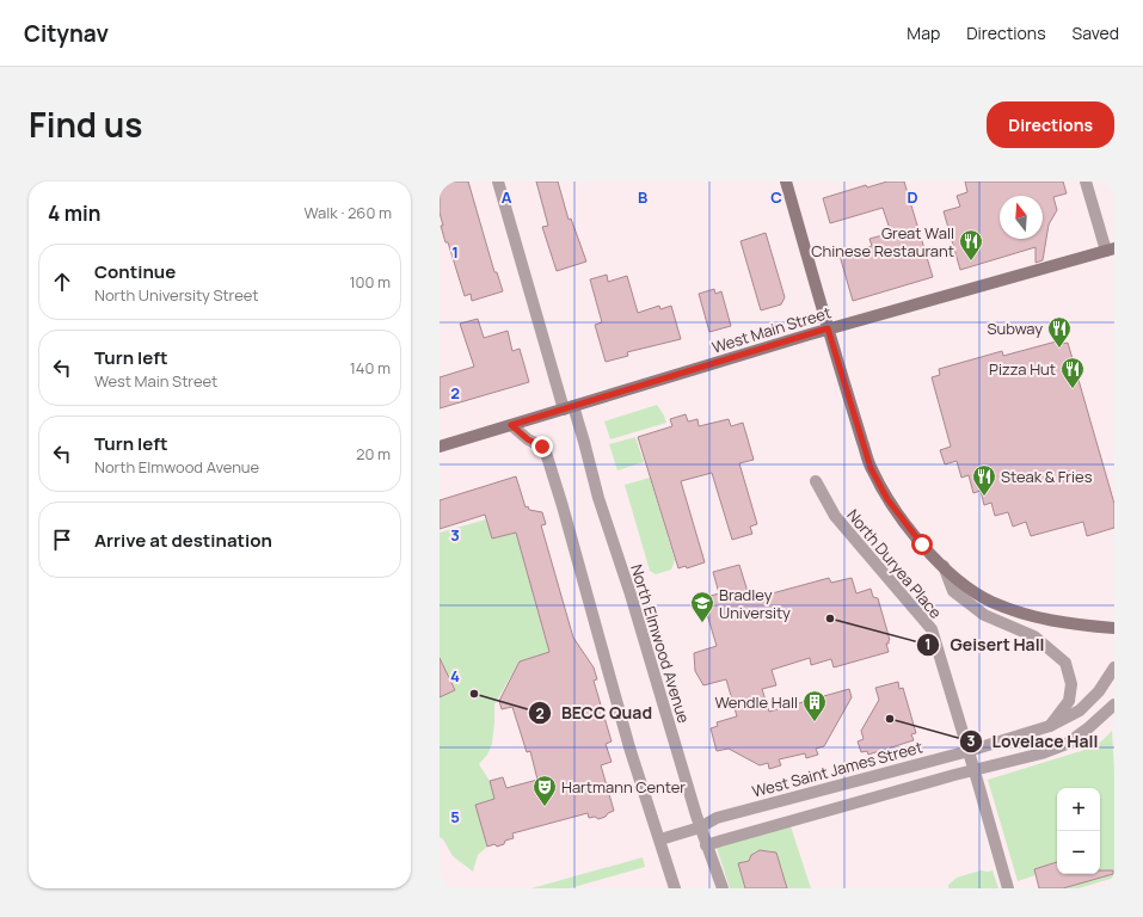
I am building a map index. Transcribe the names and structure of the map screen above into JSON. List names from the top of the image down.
{
  "streets": {
    "main road": ["West Main Street"],
    "street": ["North Duryea Place", "North Elmwood Avenue", "West Saint James Street"]
  },
  "crossings": [
    ["West Main Street", "North Elmwood Avenue"],
    ["North Duryea Place", "West Saint James Street"],
    ["North Elmwood Avenue", "West Saint James Street"]
  ],
  "places": {
    "restaurant": [
      "Great Wall Chinese Restaurant",
      "Subway",
      "Pizza Hut",
      "Steak & Fries"
    ],
    "other": ["Geisert Hall", "BECC Quad", "Lovelace Hall"],
    "school or university": ["Bradley University"],
    "building": ["Wendle Hall"],
    "theatre": ["Hartmann Center"]
  },
  "north": "top",
  "page": {
    "header": "Citynav",
    "nav": ["Map", "Directions", "Saved"],
    "title": "Find us",
    "buttons": "Directions",
    "heading": ["4 min", "Walk · 260 m"],
    "list": [
      ["Continue", "North University Street", "100 m"],
      ["Turn left", "West Main Street", "140 m"],
      ["Turn left", "North Elmwood Avenue", "20 m"],
      "Arrive at destination"
    ],
    "map_buttons": ["+", "−"]
  },
  "grid": {
    "columns": [
      "A",
      "B",
      "C",
      "D"
    ],
    "rows": [
      "1",
      "2",
      "3",
      "4",
      "5"
    ]
  }
}
